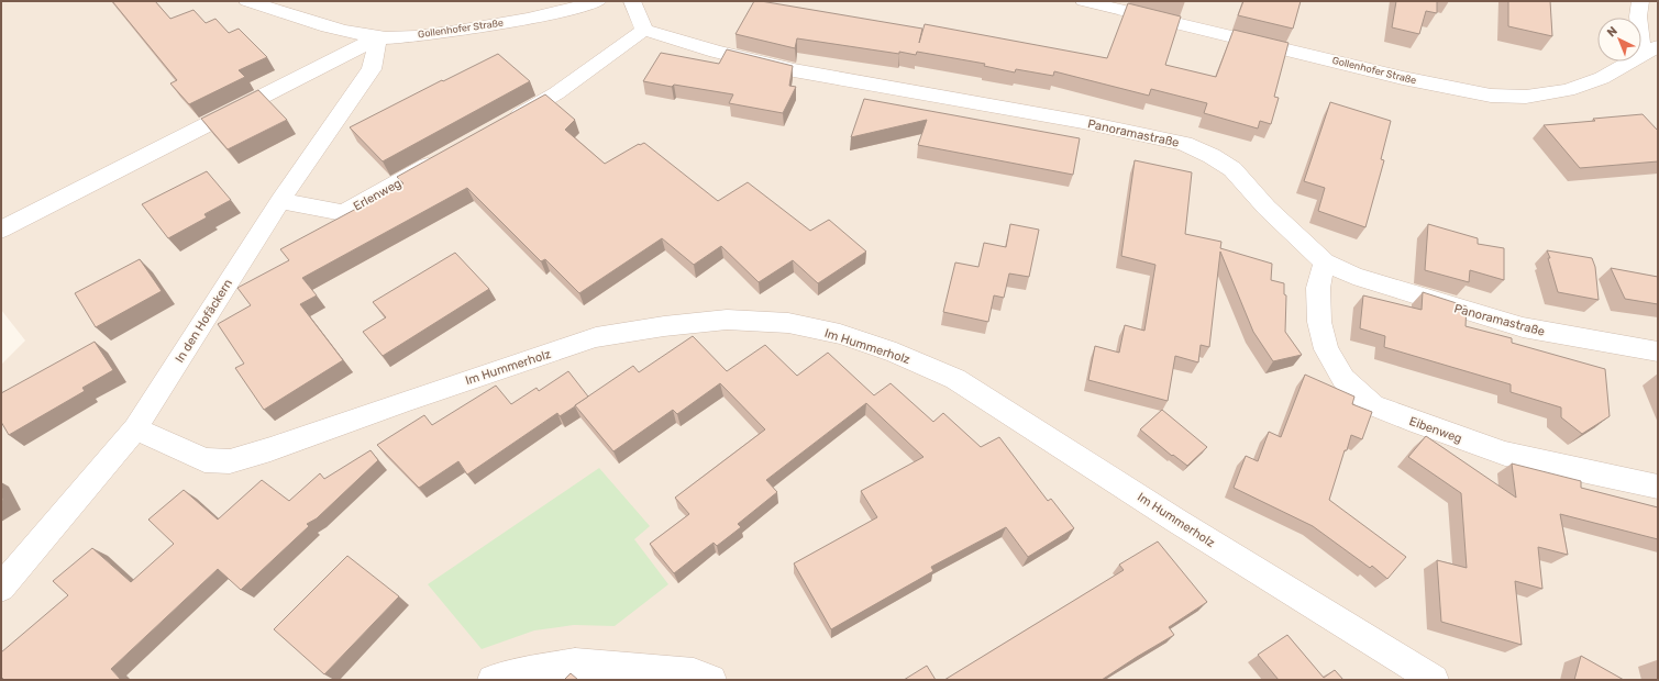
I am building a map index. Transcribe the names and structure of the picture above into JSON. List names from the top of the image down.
{
  "streets": {
    "street": [
      "Gollenhofer Straße",
      "Panoramastraße",
      "Erlenweg",
      "In den Hofäckern",
      "Im Hummerholz",
      "Eibenweg"
    ]
  },
  "crossings": [
    ["Gollenhofer Straße", "In den Hofäckern"],
    ["Panoramastraße", "Eibenweg"],
    ["Erlenweg", "In den Hofäckern"],
    ["In den Hofäckern", "Im Hummerholz"]
  ],
  "north": "top left"
}
